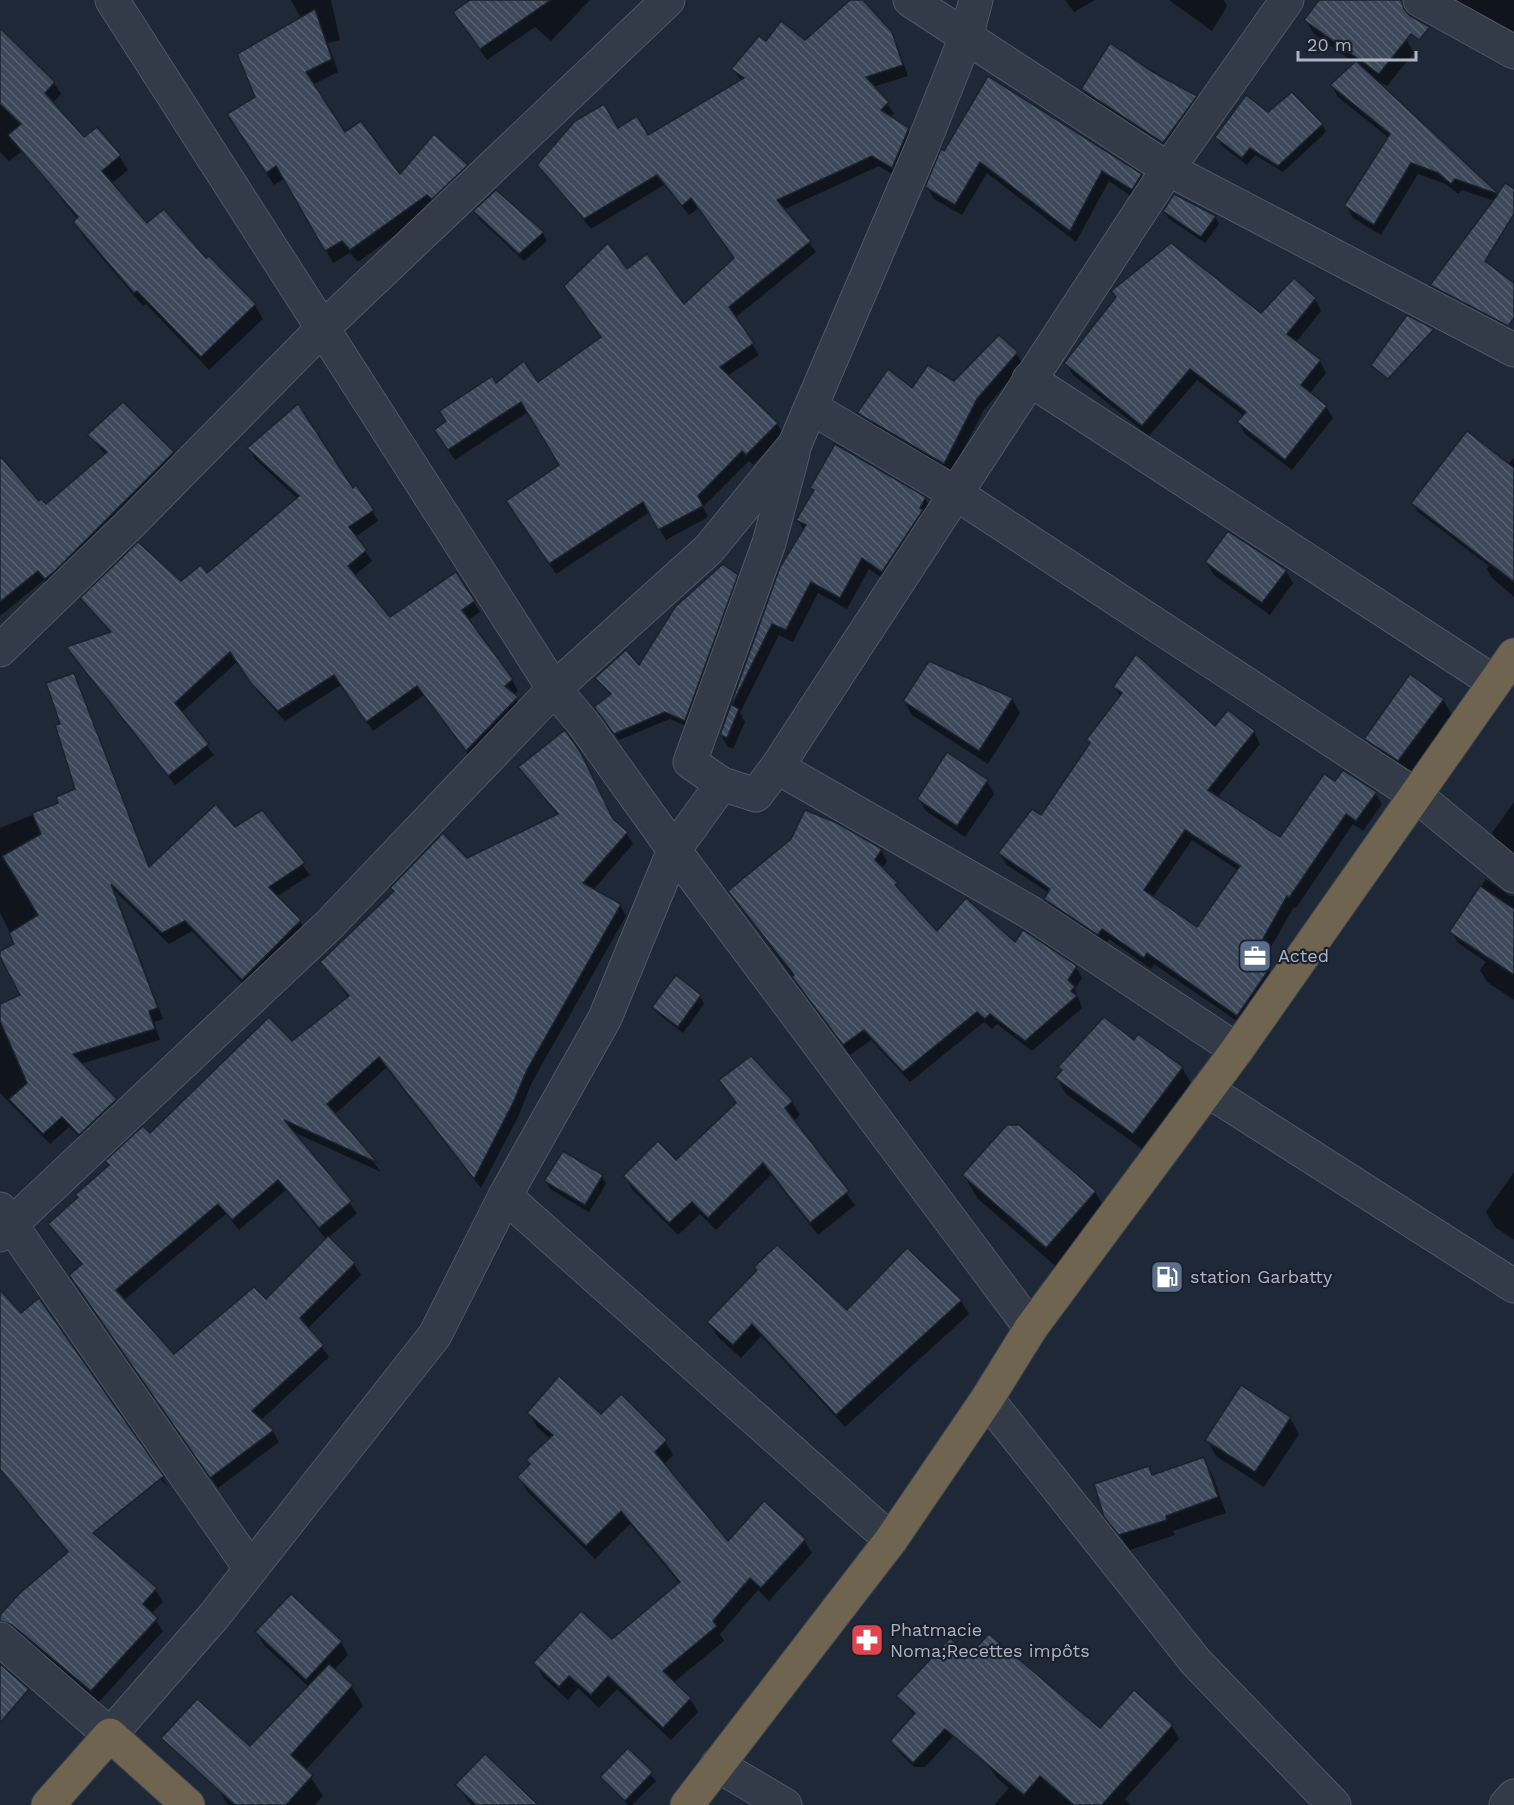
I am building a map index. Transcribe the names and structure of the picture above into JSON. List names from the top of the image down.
{
  "places": {
    "office": ["Acted"],
    "fuel station": ["station Garbatty"],
    "pharmacy": ["Phatmacie Noma;Recettes impôts"]
  },
  "scale_bar": "20 m"
}
